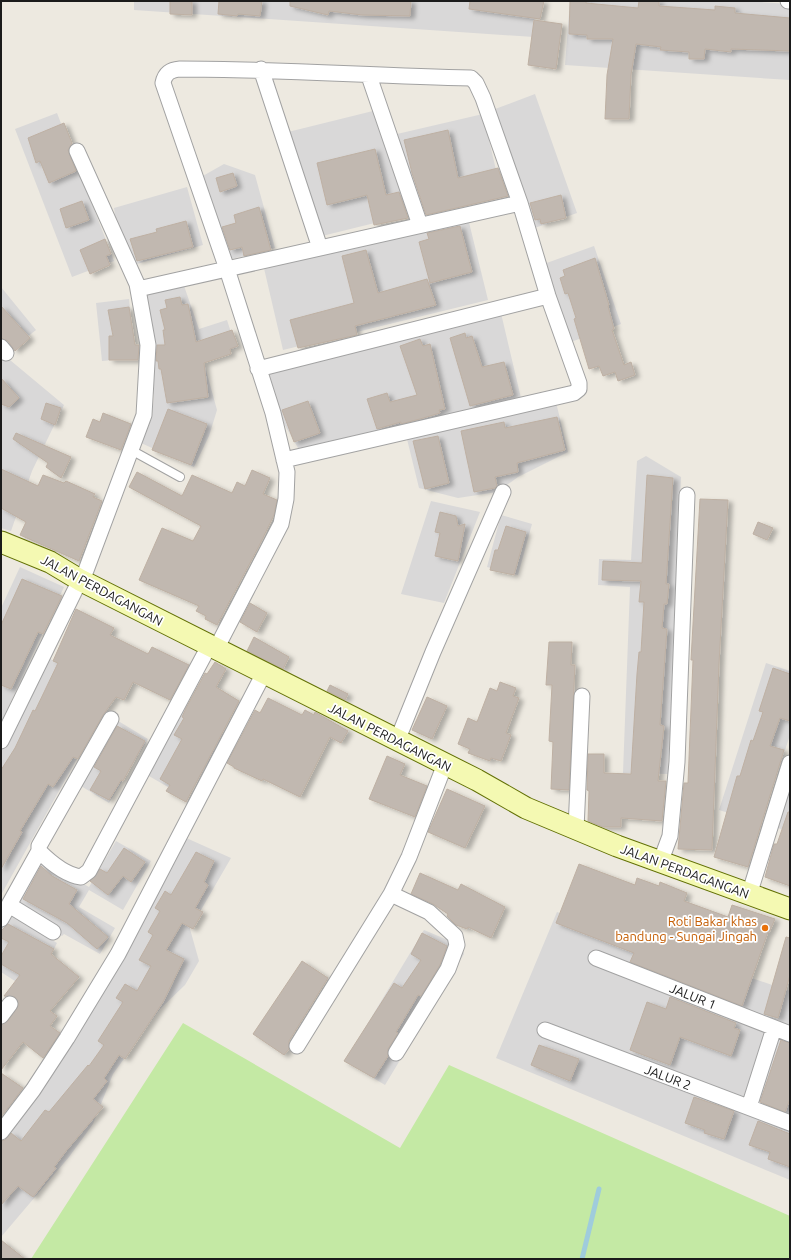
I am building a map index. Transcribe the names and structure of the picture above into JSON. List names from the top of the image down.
{
  "streets": {
    "street": ["JALAN PERDAGANGAN", "JALUR 1", "JALUR 2"]
  },
  "places": ["Roti Bakar khas bandung - Sungai Jingah"]
}
